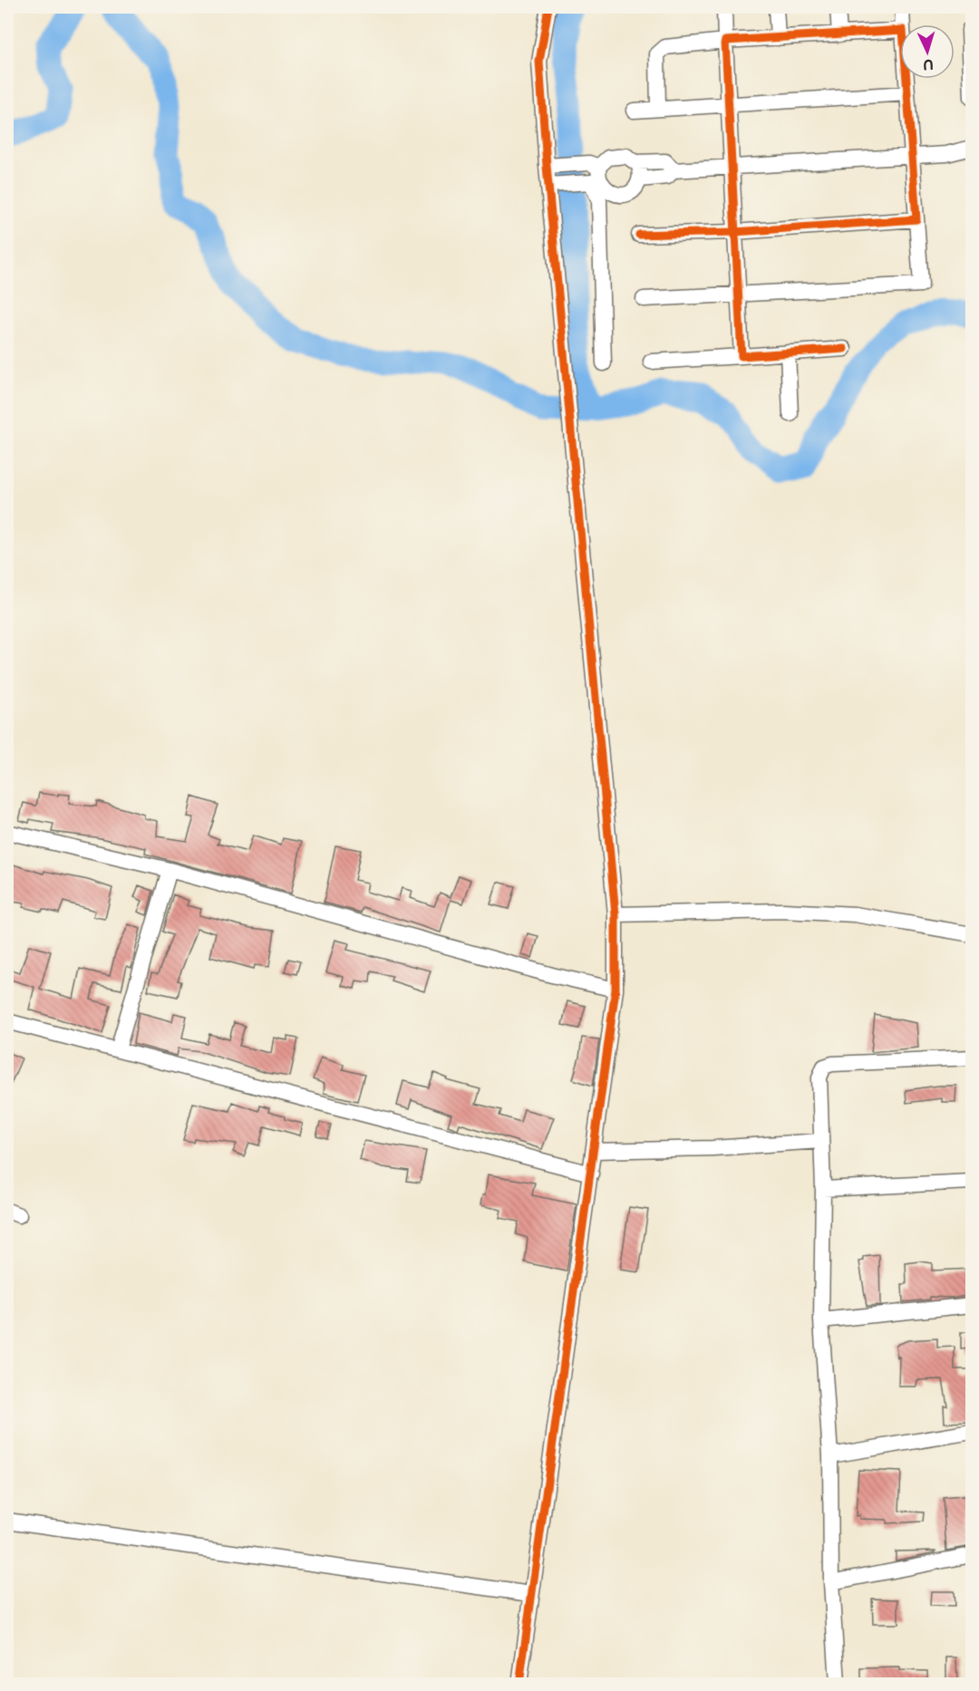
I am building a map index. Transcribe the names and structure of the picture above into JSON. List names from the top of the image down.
{
  "north": "bottom"
}
